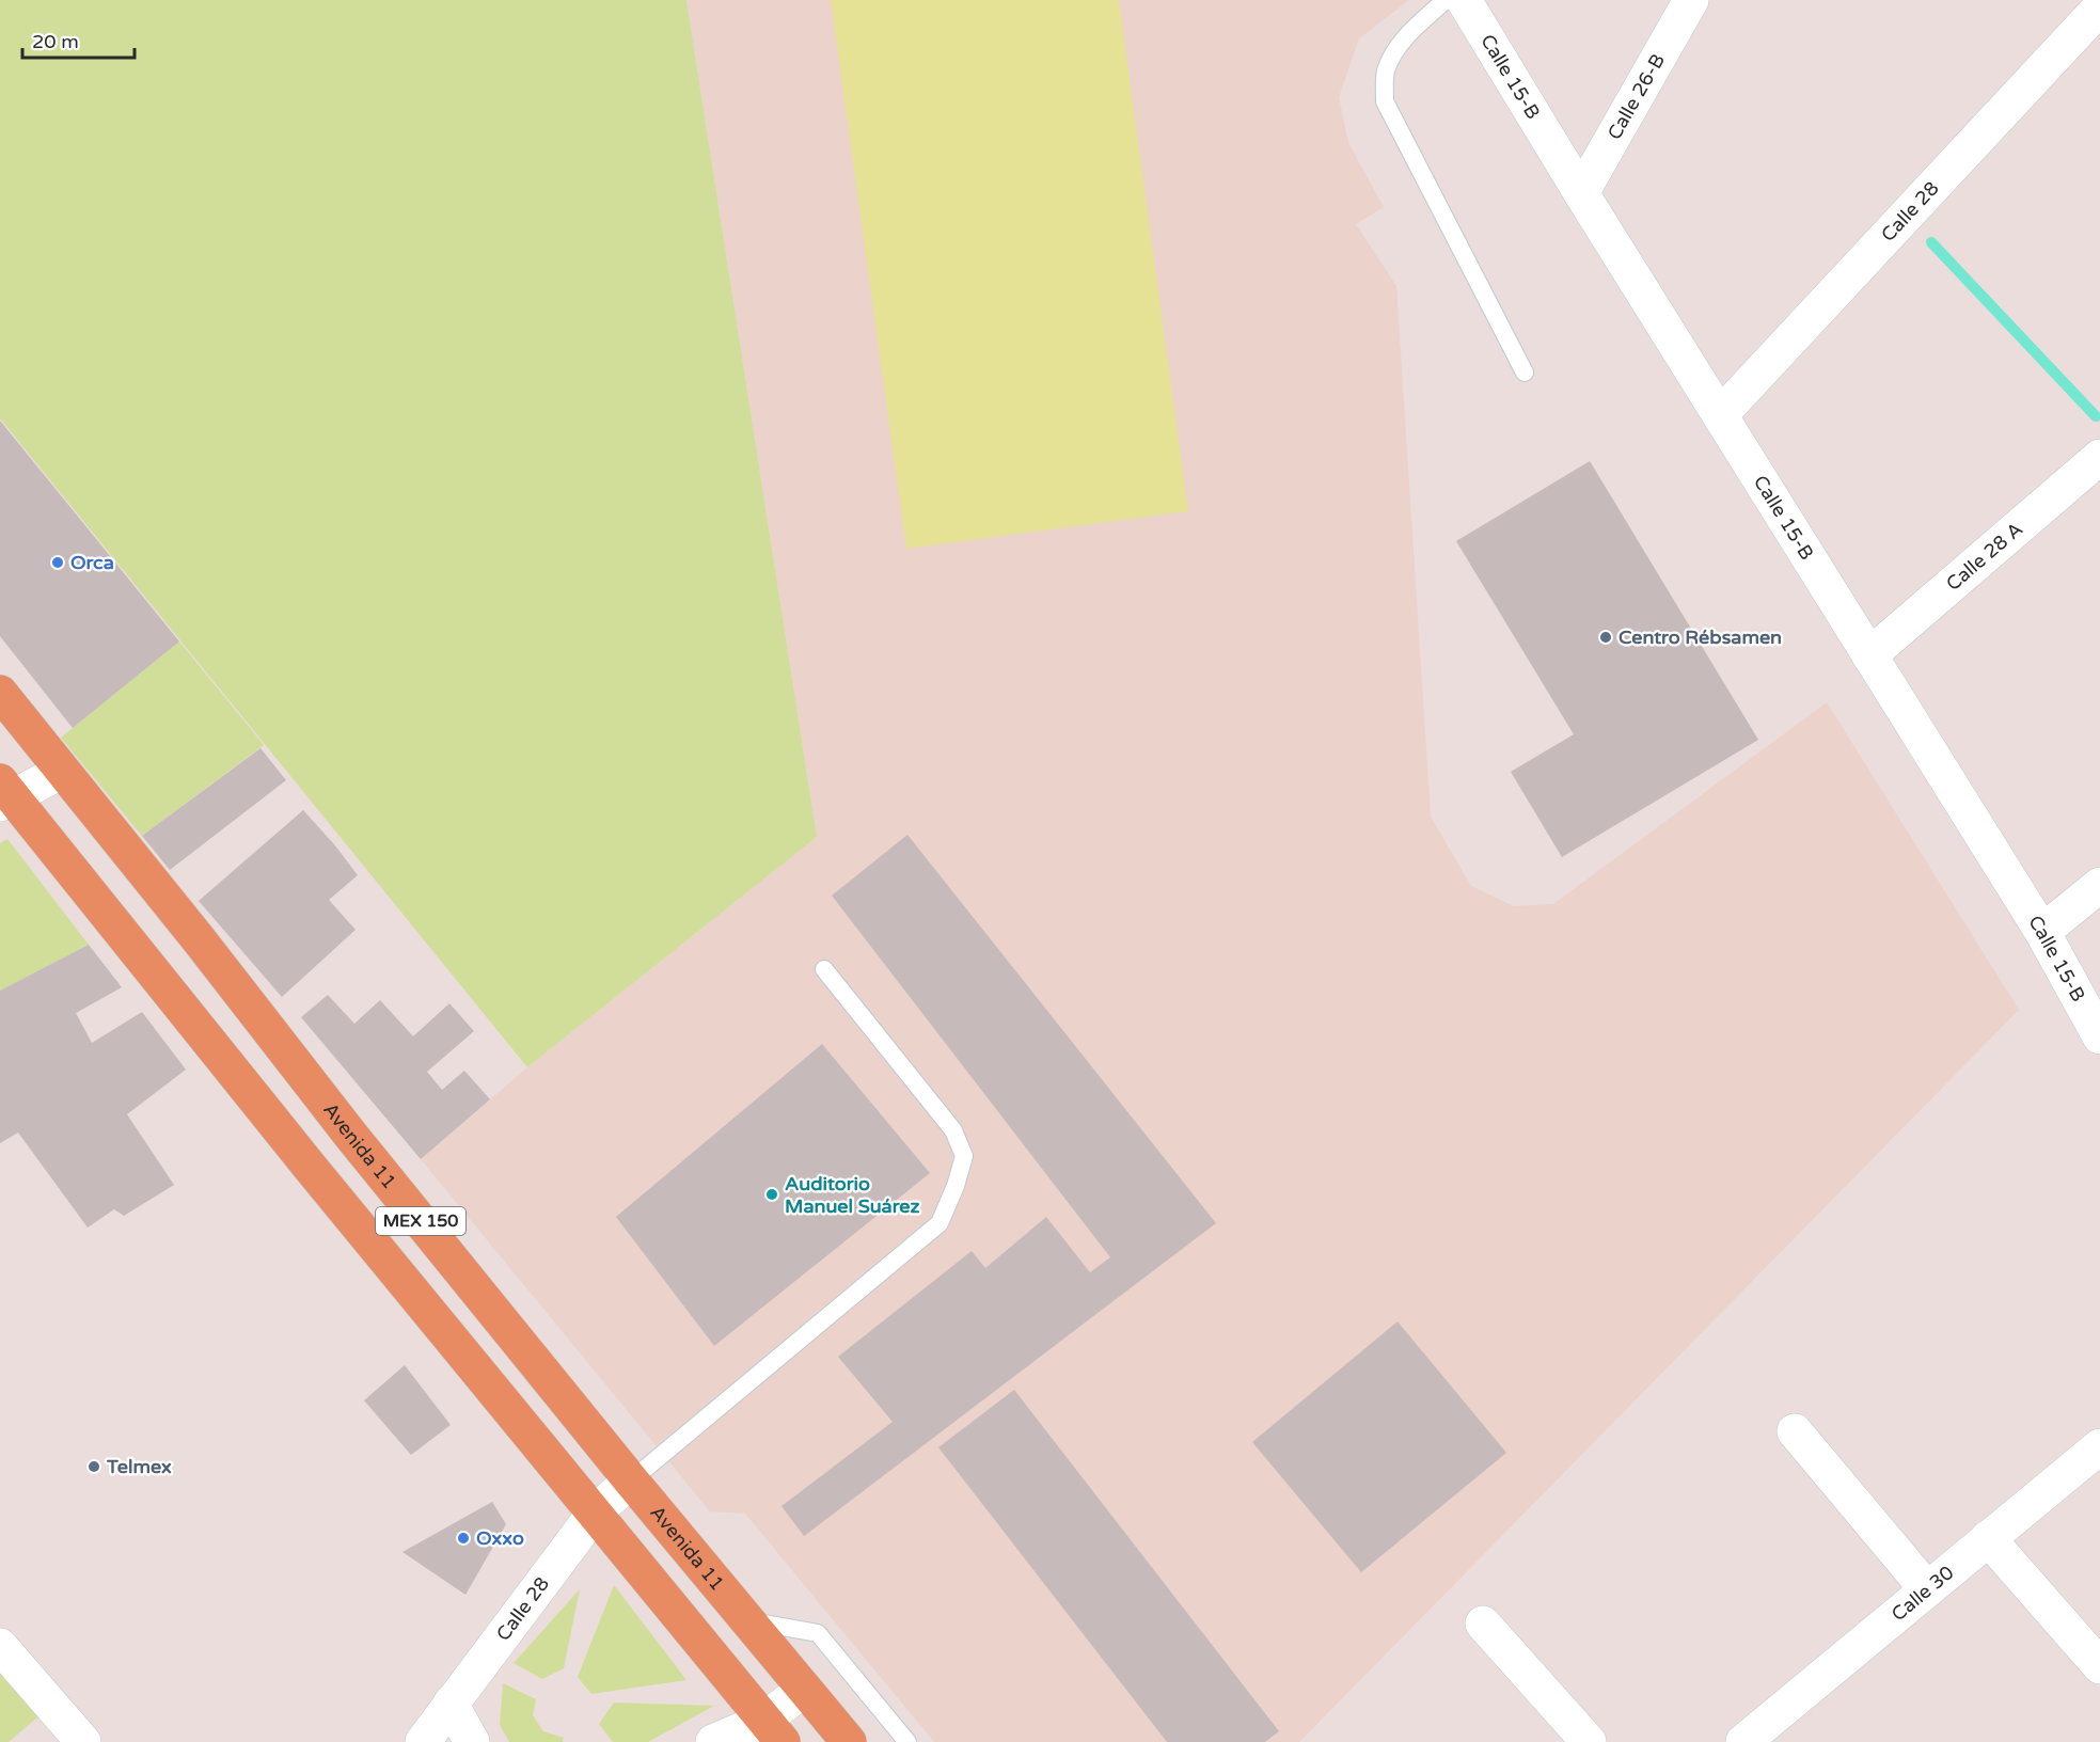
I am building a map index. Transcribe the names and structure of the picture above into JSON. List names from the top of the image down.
{
  "streets": {
    "main road": ["Avenida 11", "MEX 150"],
    "street": [
      "Calle 15-B",
      "Calle 26-B",
      "Calle 28",
      "Calle 28 A",
      "Calle 30"
    ]
  },
  "crossings": [
    ["Calle 15-B", "Calle 26-B"],
    ["Calle 15-B", "Calle 28"],
    ["Calle 15-B", "Calle 28 A"],
    ["Calle 28", "Avenida 11"],
    ["Calle 28", "MEX 150"]
  ],
  "places": [
    "Orca",
    "Centro Rébsamen",
    "Auditorio Manuel Suárez",
    "Telmex",
    "Oxxo"
  ],
  "scale_bar": "20 m"
}
